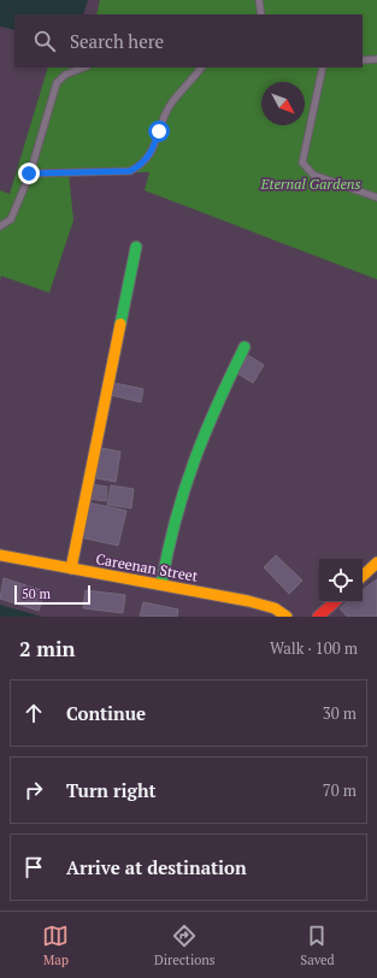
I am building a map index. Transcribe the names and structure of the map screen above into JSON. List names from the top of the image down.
{
  "streets": {
    "street": ["Careenan Street"]
  },
  "parks": ["Eternal Gardens"],
  "scale_bar": "50 m",
  "north": "bottom right",
  "page": {
    "search": "Search here",
    "scale": "50 m",
    "heading": ["2 min", "Walk · 100 m"],
    "list": [
      ["Continue", "30 m"],
      ["Turn right", "70 m"],
      "Arrive at destination"
    ],
    "nav": ["Map", "Directions", "Saved"]
  }
}
